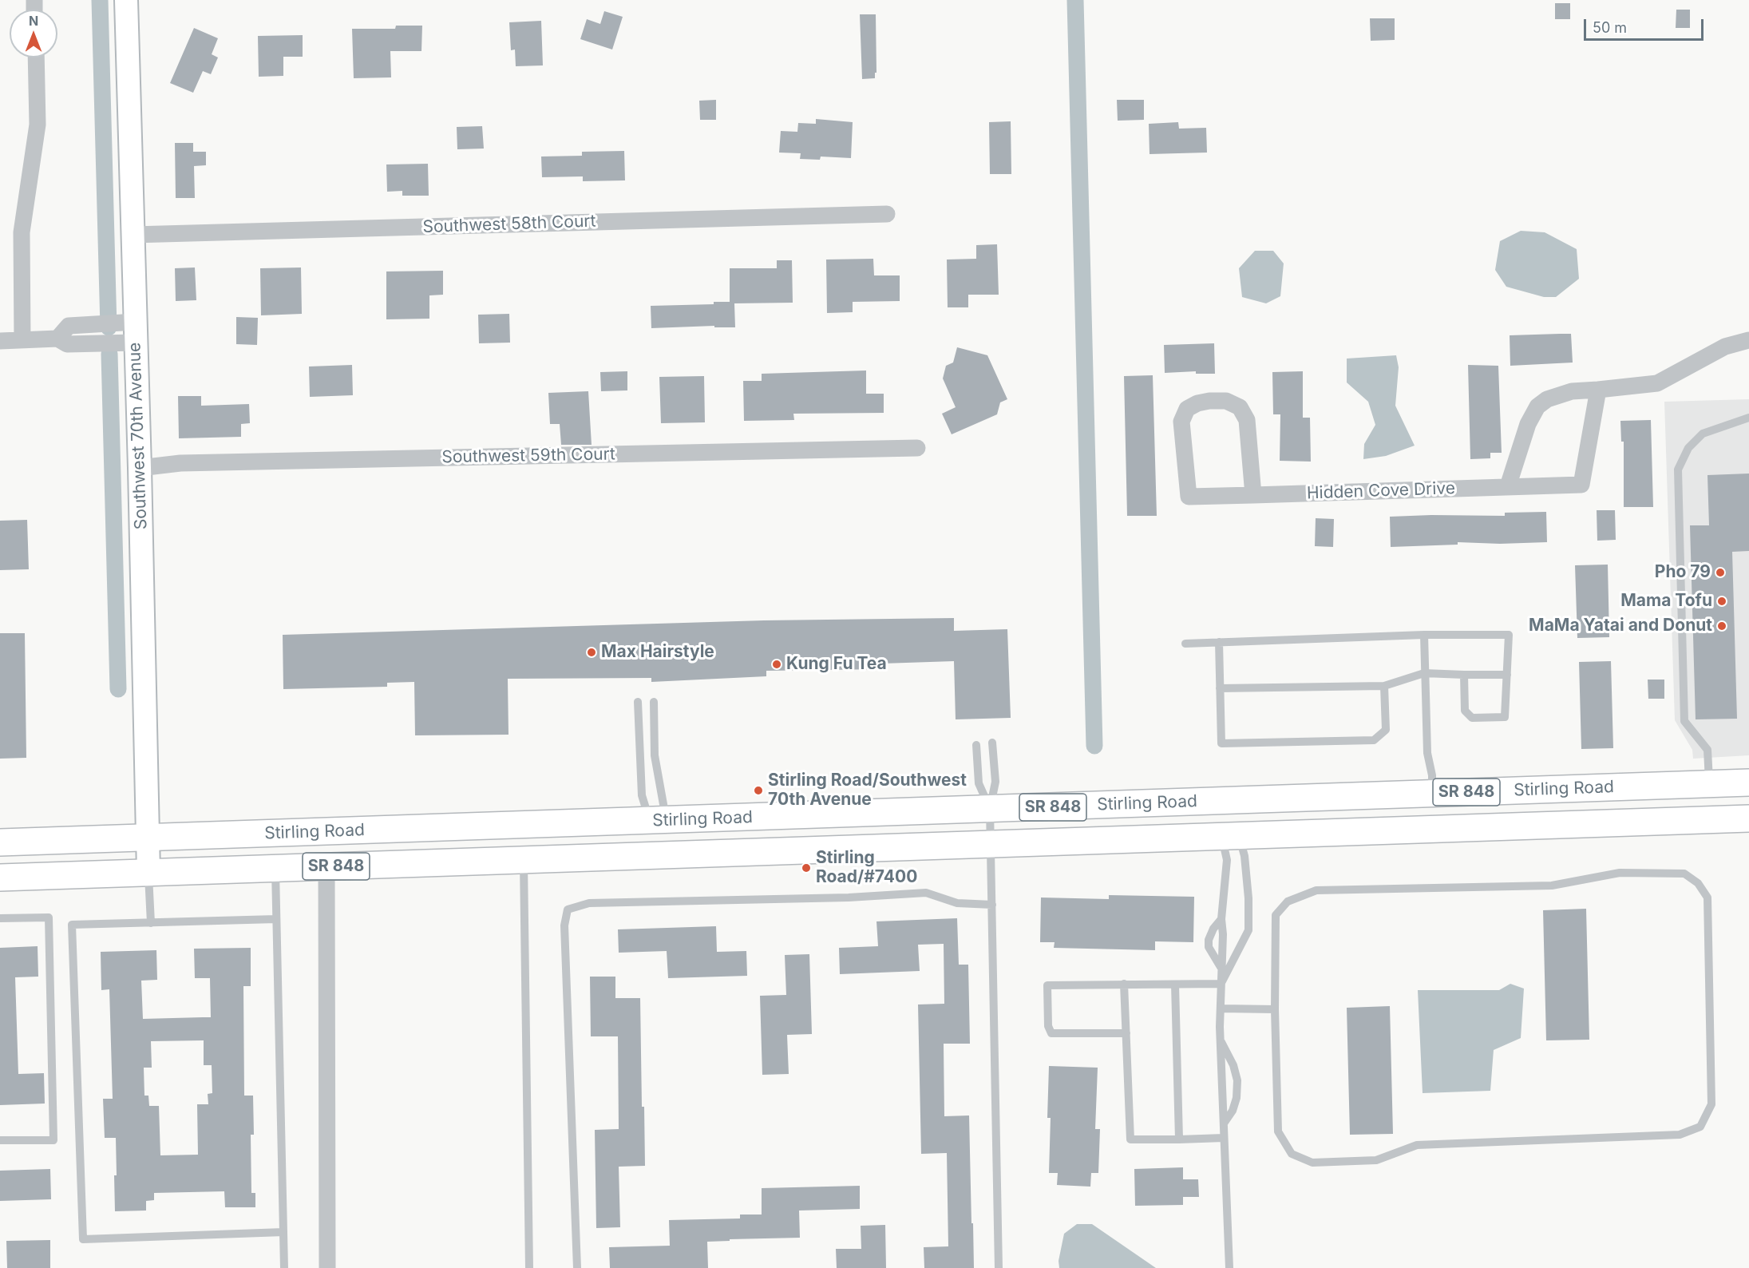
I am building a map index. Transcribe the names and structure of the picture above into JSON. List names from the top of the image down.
{
  "streets": {
    "main road": ["Stirling Road", "SR 848"],
    "street": [
      "Southwest 58th Court",
      "Southwest 70th Avenue",
      "Southwest 59th Court",
      "Hidden Cove Drive"
    ]
  },
  "crossings": [
    ["Southwest 58th Court", "Southwest 70th Avenue"],
    ["Southwest 70th Avenue", "Southwest 59th Court"],
    ["Southwest 70th Avenue", "Stirling Road"]
  ],
  "places": [
    "Pho 79",
    "Mama Tofu",
    "MaMa Yatai and Donut",
    "Max Hairstyle",
    "Kung Fu Tea",
    "Stirling Road/Southwest 70th Avenue",
    "Stirling Road/#7400"
  ],
  "scale_bar": "50 m",
  "north": "top"
}
